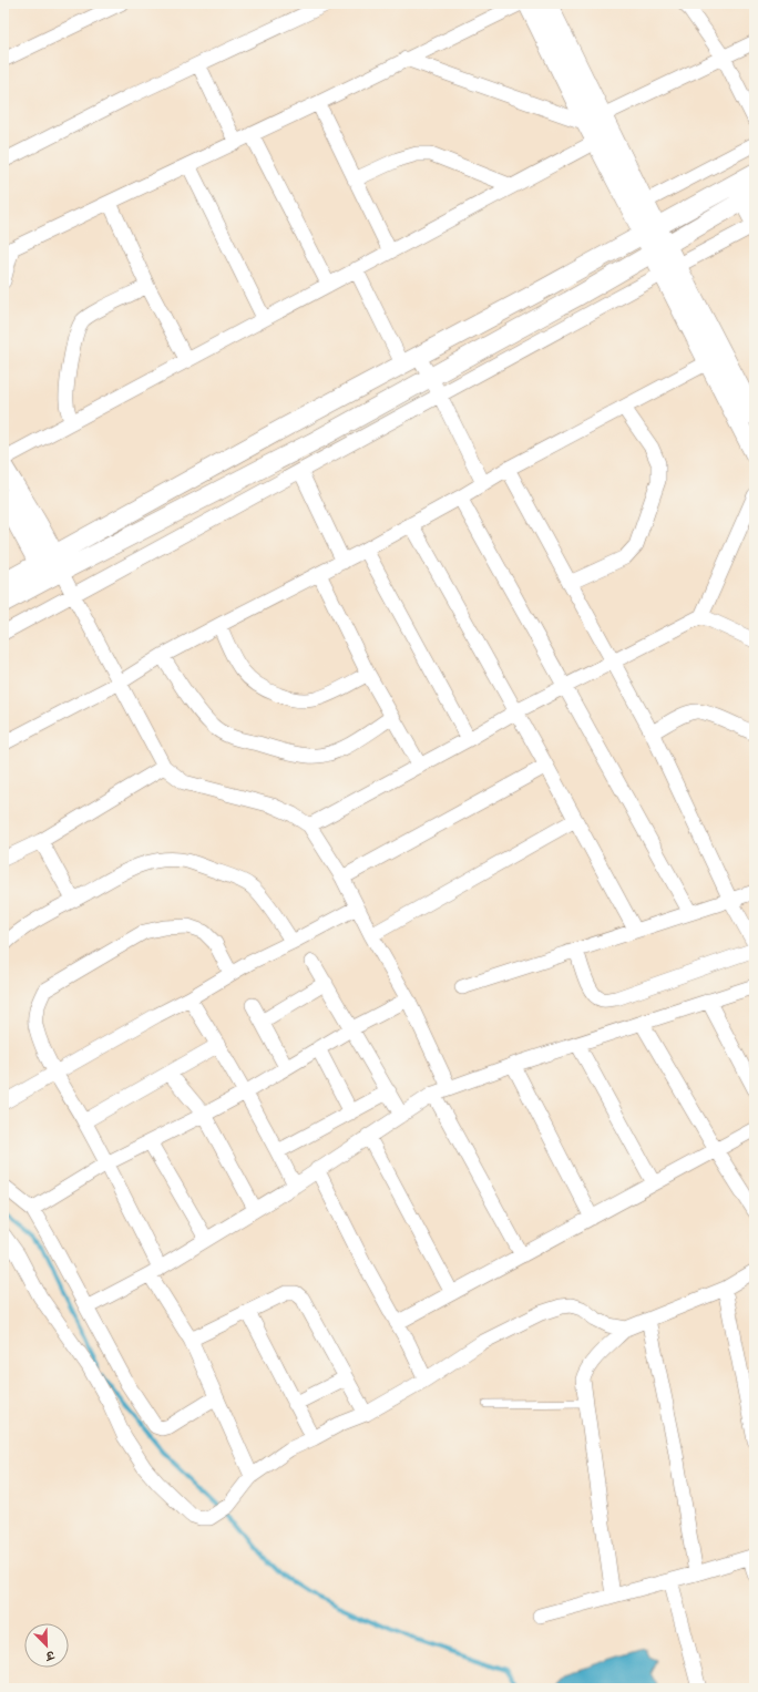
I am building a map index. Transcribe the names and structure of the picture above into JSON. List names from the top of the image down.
{
  "north": "bottom right"
}
